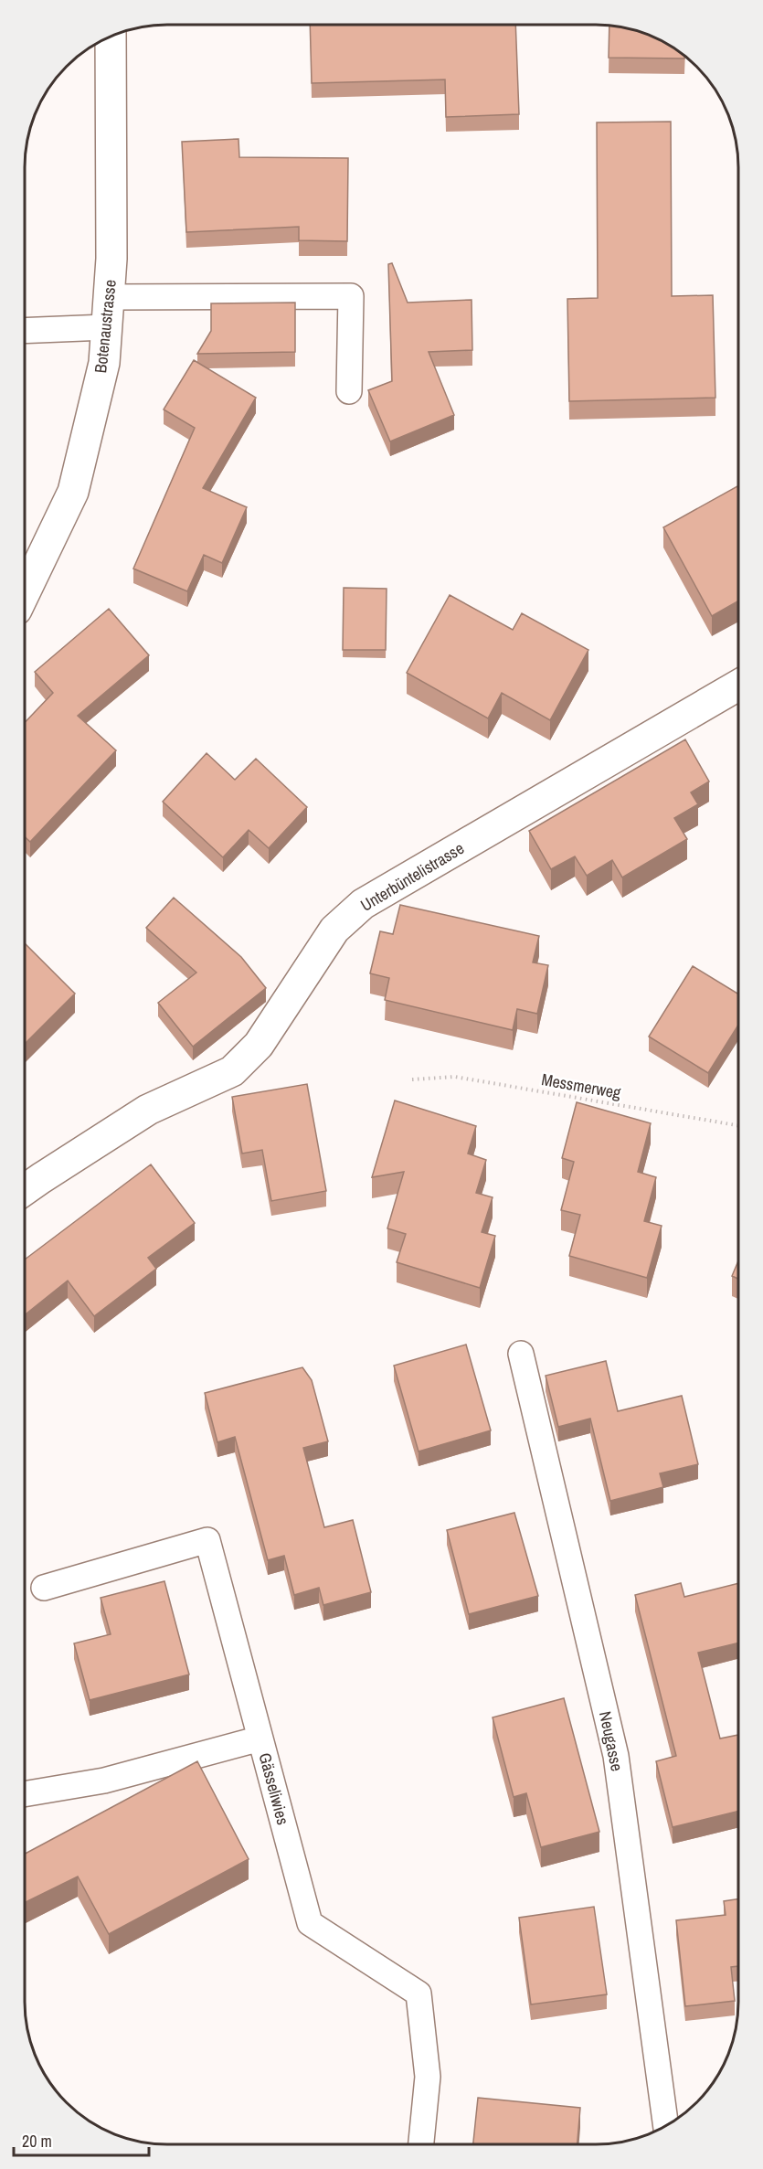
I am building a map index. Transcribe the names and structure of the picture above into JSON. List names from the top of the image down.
{
  "streets": {
    "street": ["Botenaustrasse", "Unterbüntelistrasse"],
    "lane": ["Neugasse", "Gässeliwies"],
    "path": ["Messmerweg"]
  },
  "scale_bar": "20 m"
}
